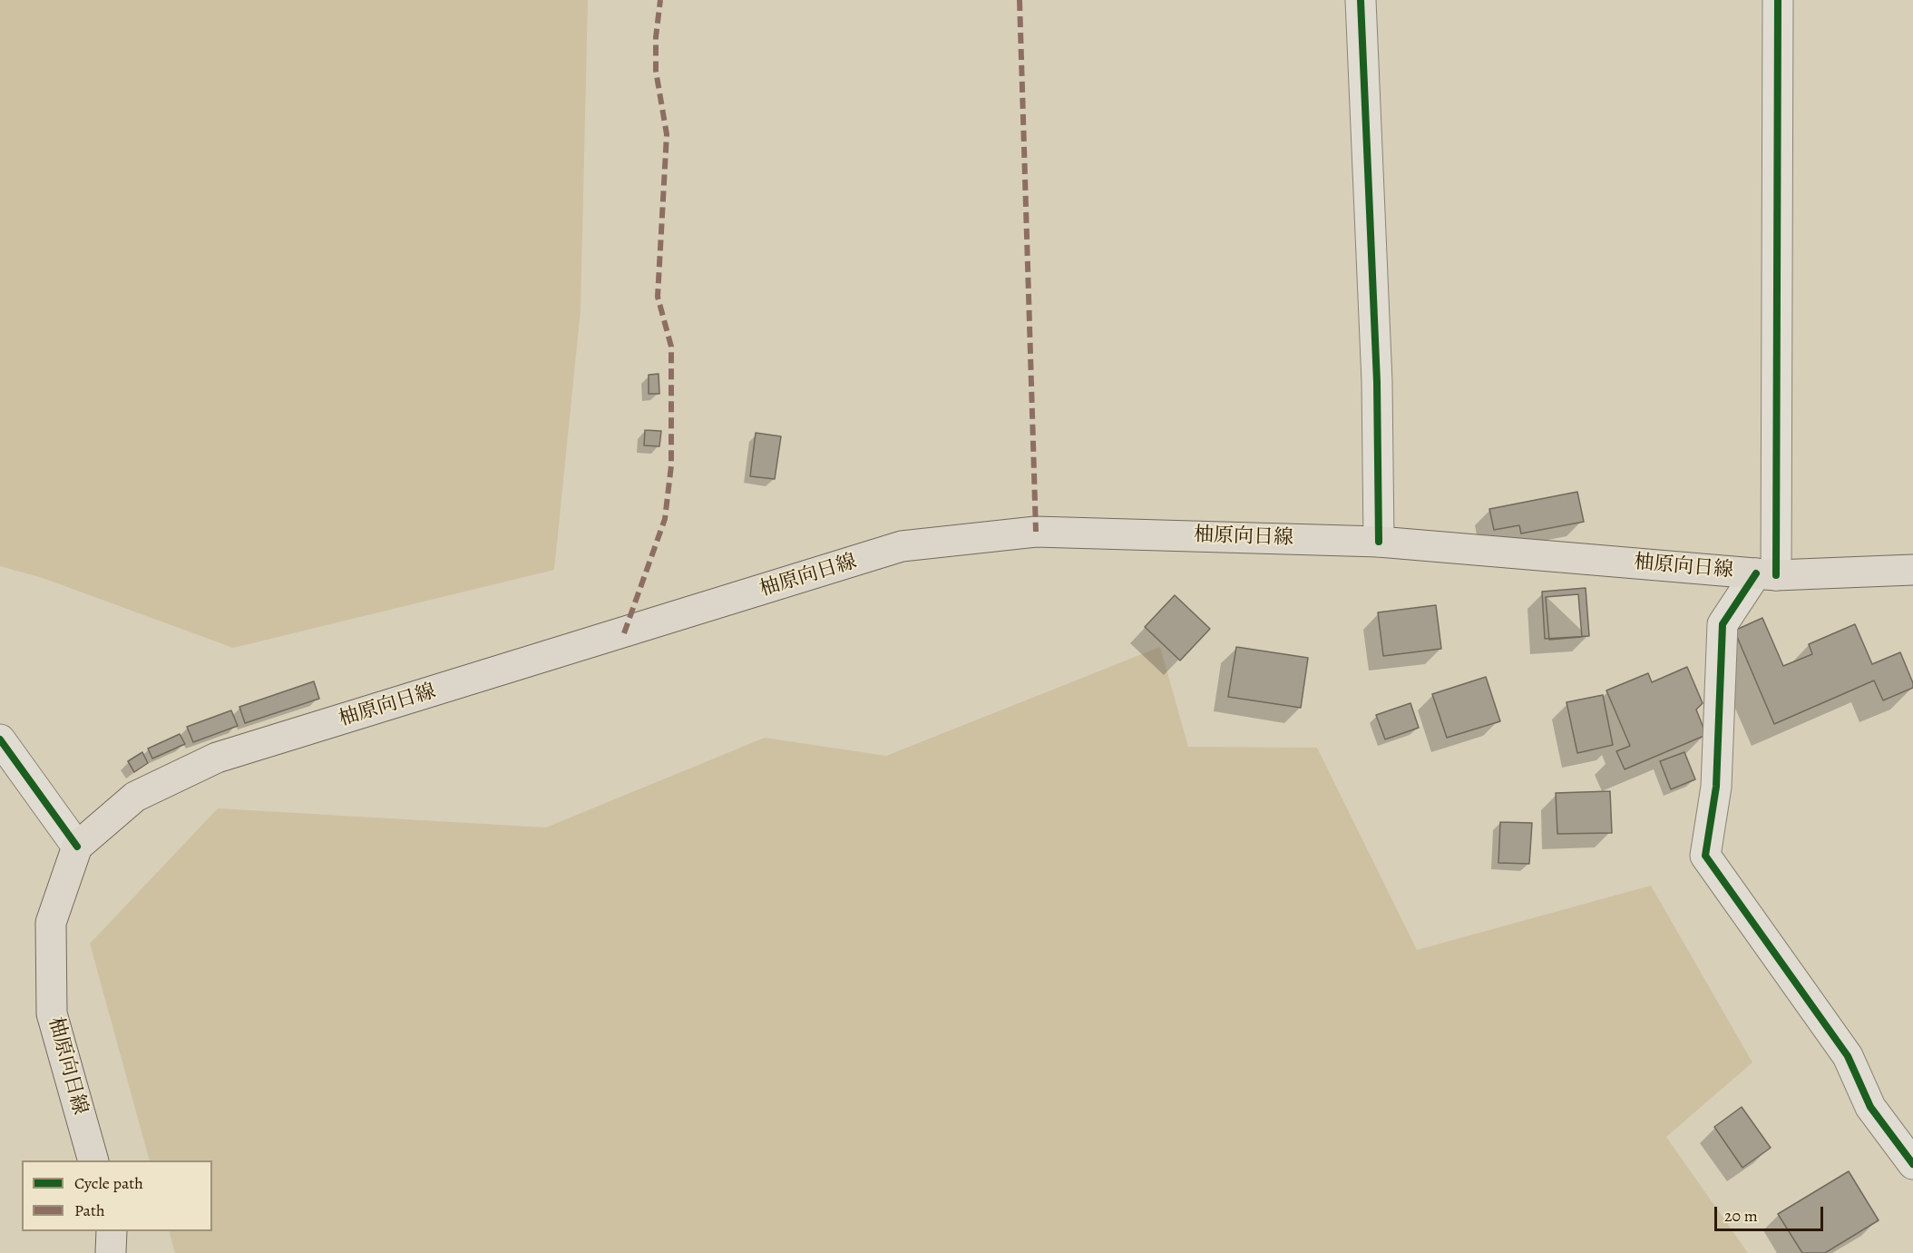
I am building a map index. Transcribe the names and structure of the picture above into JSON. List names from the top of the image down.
{
  "streets": {
    "main road": ["柚原向日線"]
  },
  "legend": ["Cycle path", "Path"],
  "scale_bar": "20 m"
}
